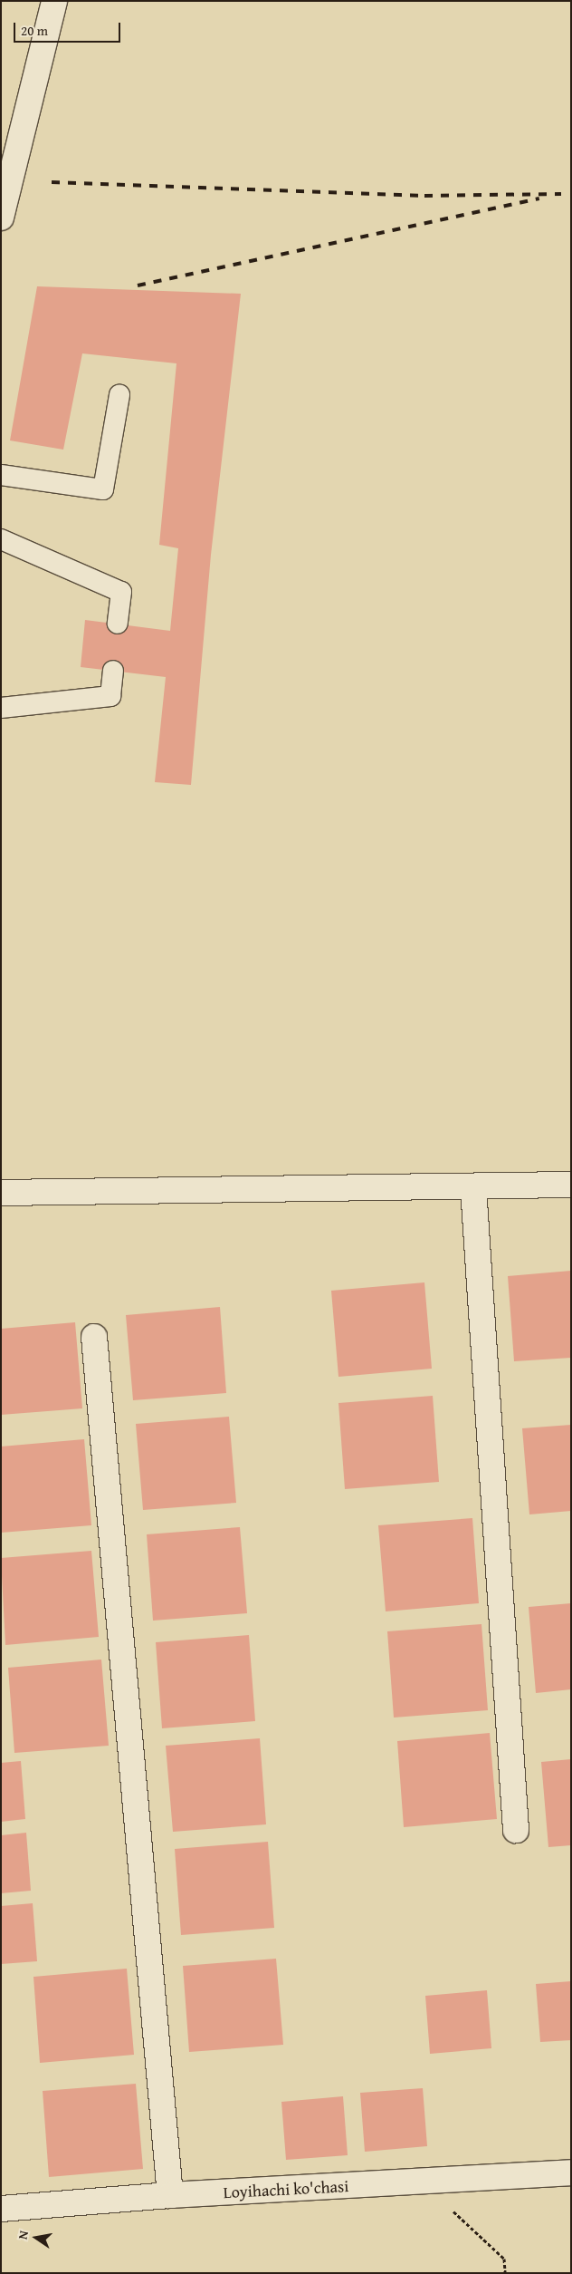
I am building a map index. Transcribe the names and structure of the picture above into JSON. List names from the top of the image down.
{
  "streets": {
    "street": ["Loyihachi ko'chasi"]
  },
  "scale_bar": "20 m",
  "north": "left"
}
